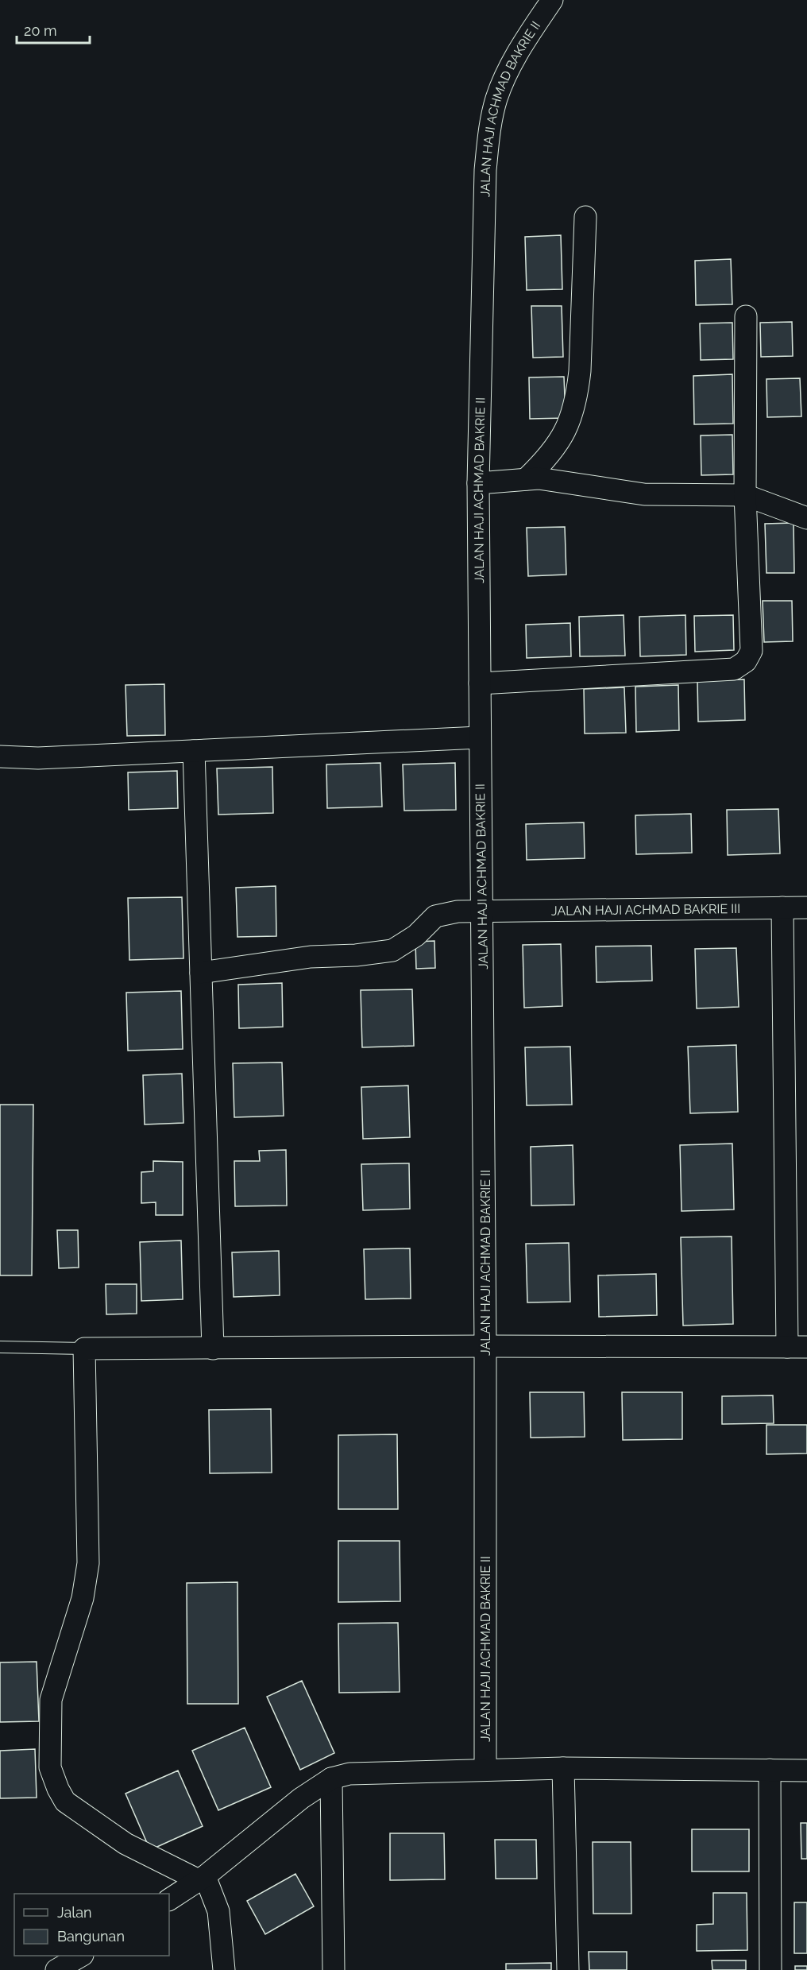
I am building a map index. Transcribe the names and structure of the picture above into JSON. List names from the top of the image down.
{
  "streets": {
    "street": ["JALAN HAJI ACHMAD BAKRIE II", "JALAN HAJI ACHMAD BAKRIE III"]
  },
  "crossings": [
    ["JALAN HAJI ACHMAD BAKRIE II", "JALAN HAJI ACHMAD BAKRIE III"]
  ],
  "legend": ["Jalan", "Bangunan"],
  "scale_bar": "20 m"
}
